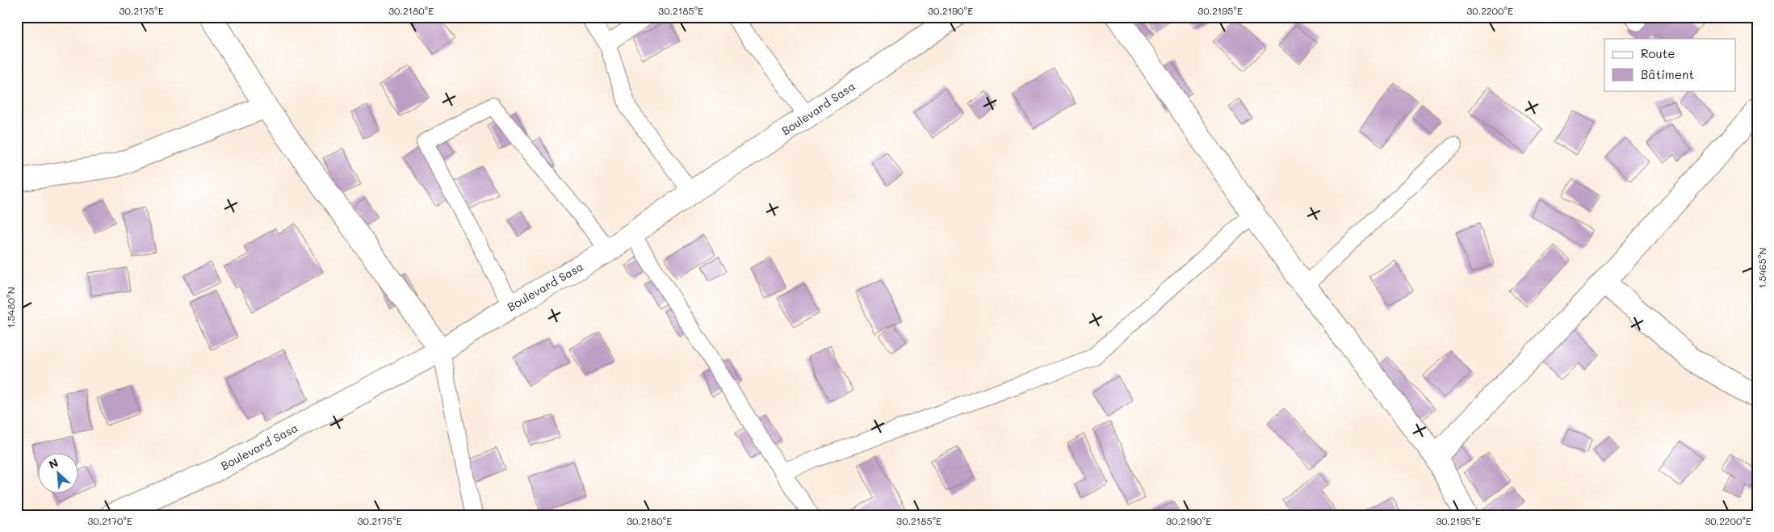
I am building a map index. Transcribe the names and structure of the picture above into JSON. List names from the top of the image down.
{
  "streets": {
    "street": ["Boulevard Sasa"]
  },
  "legend": ["Route", "Bâtiment"],
  "north": "top left",
  "coordinates": [
    "30.2175°E",
    "30.2180°E",
    "30.2185°E",
    "30.2190°E",
    "30.2195°E",
    "30.2200°E",
    "1.5465°N",
    "1.5480°N",
    "30.2170°E"
  ]
}
